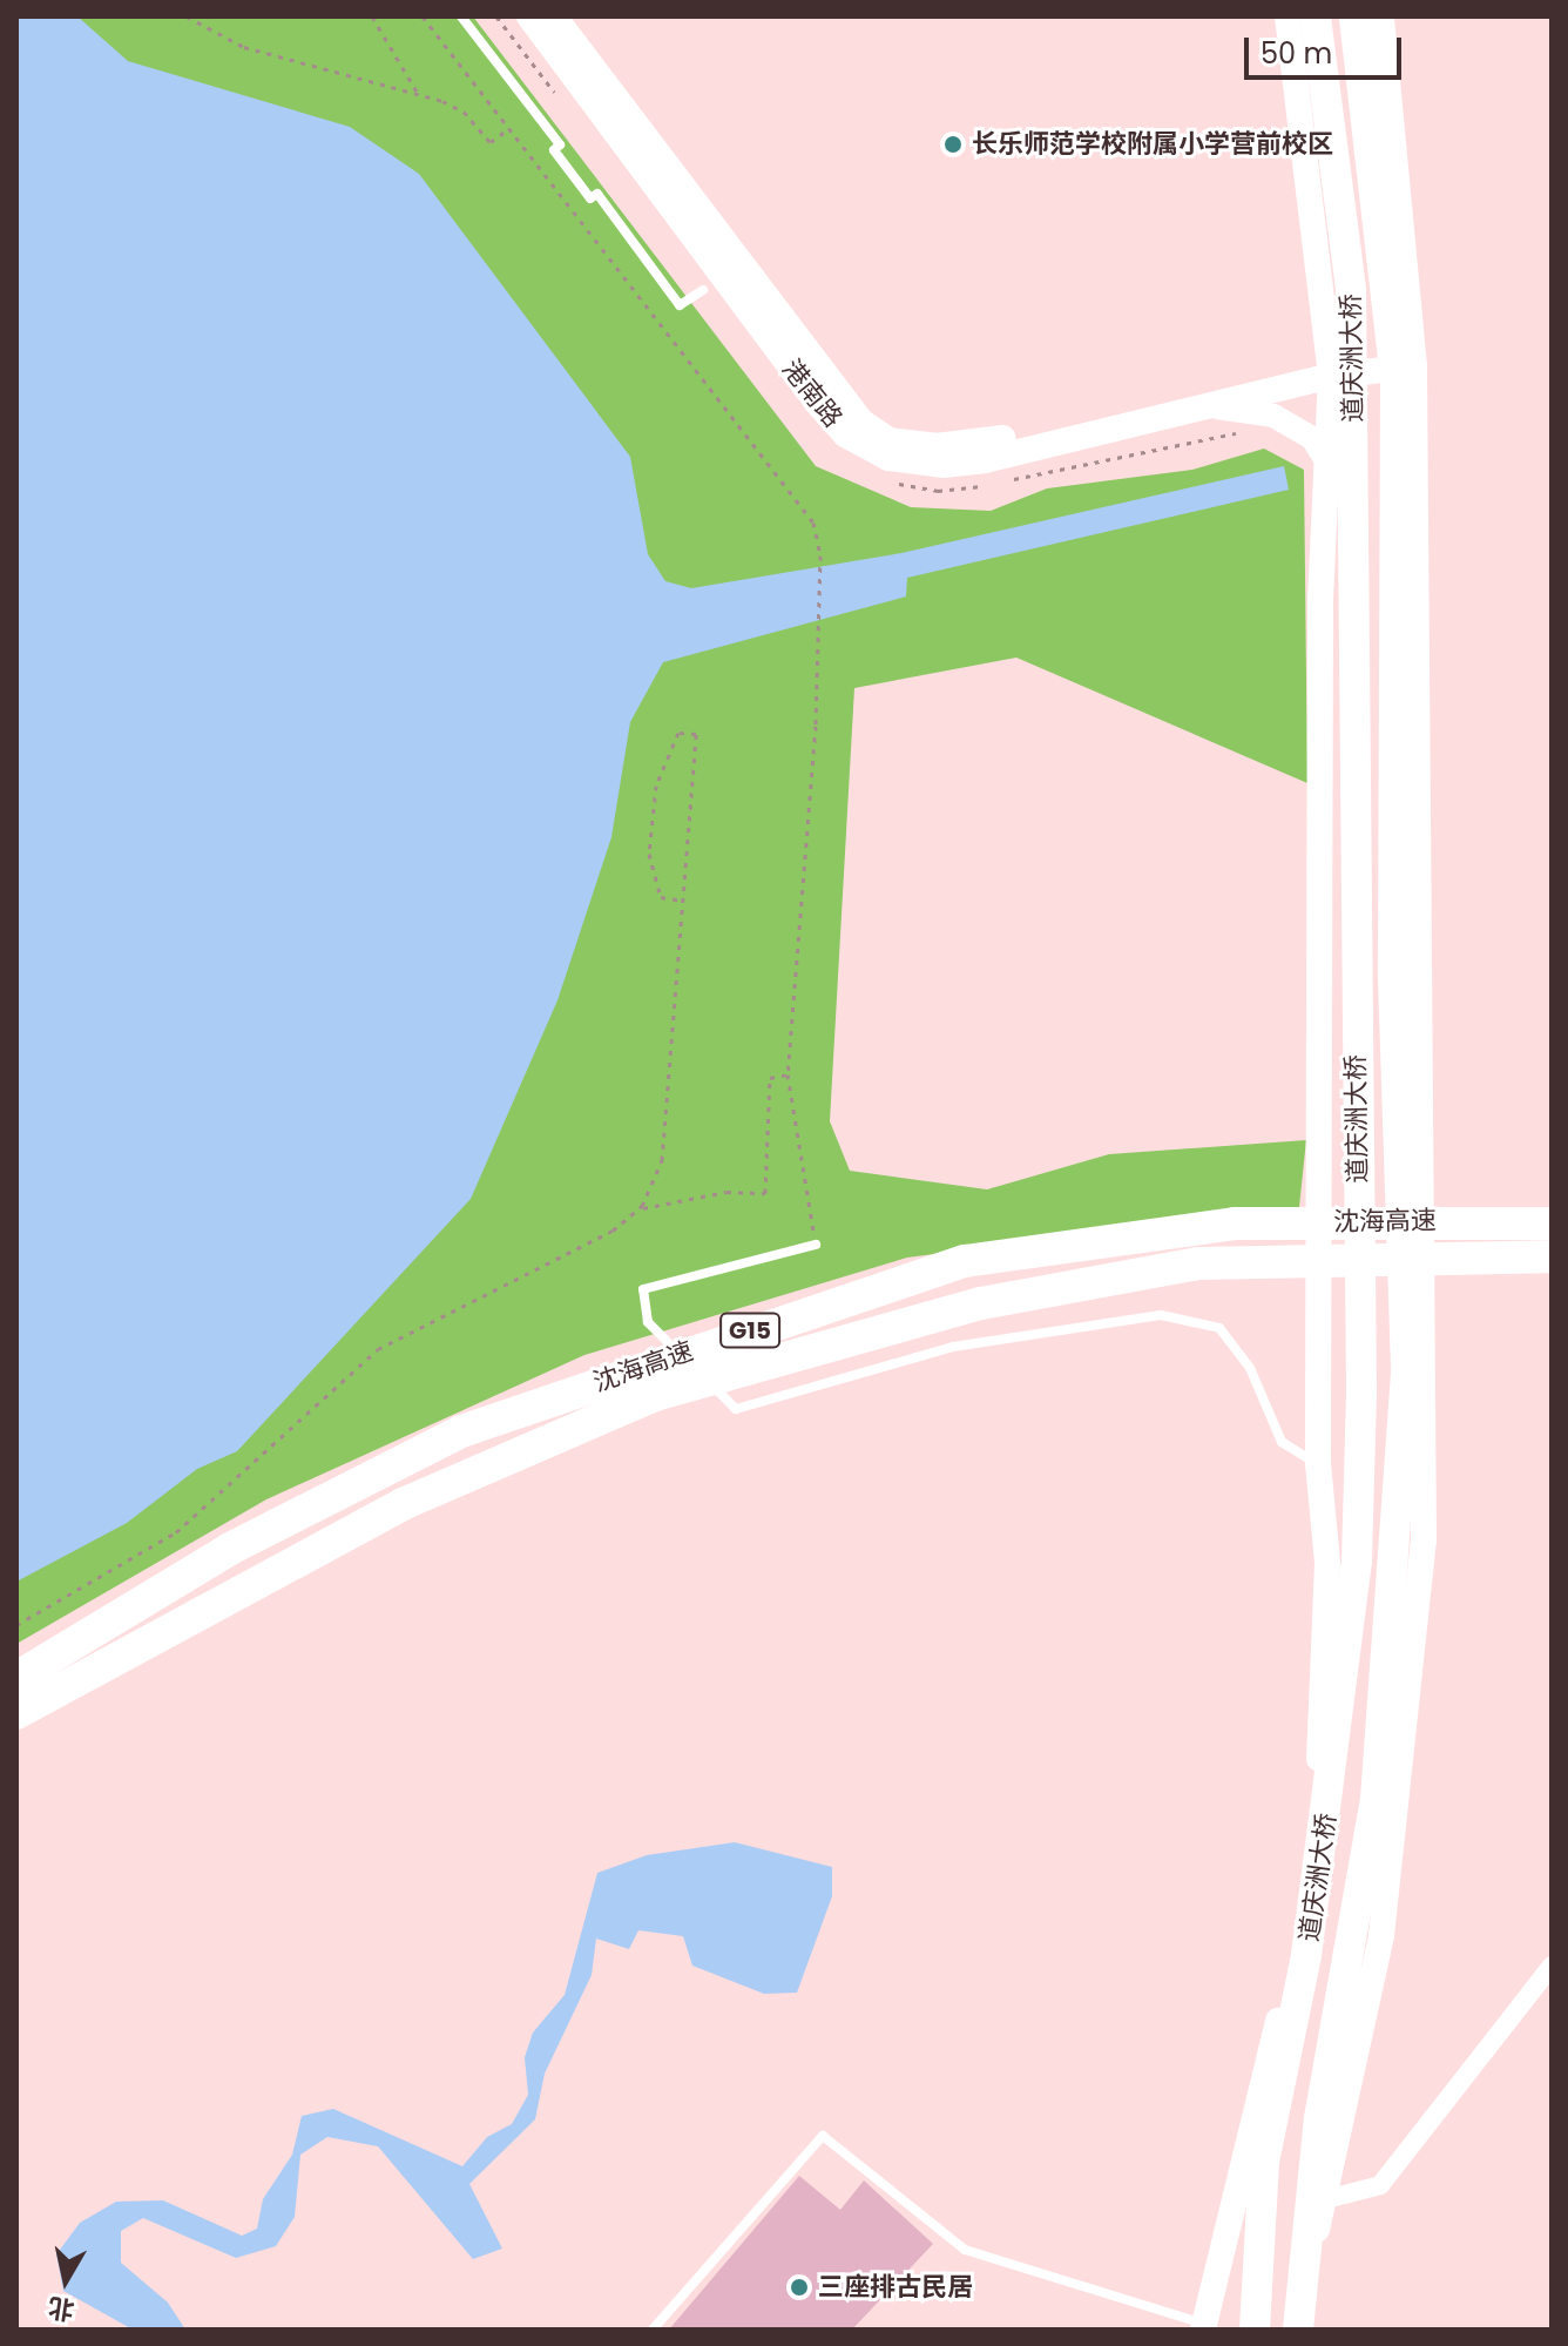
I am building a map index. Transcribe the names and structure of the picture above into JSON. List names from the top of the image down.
{
  "streets": {
    "highway": ["道庆洲大桥", "沈海高速", "G15"],
    "main road": ["港南路"]
  },
  "places": ["长乐师范学校附属小学营前校区", "三座排古民居"],
  "scale_bar": "50 m",
  "north": "bottom"
}
